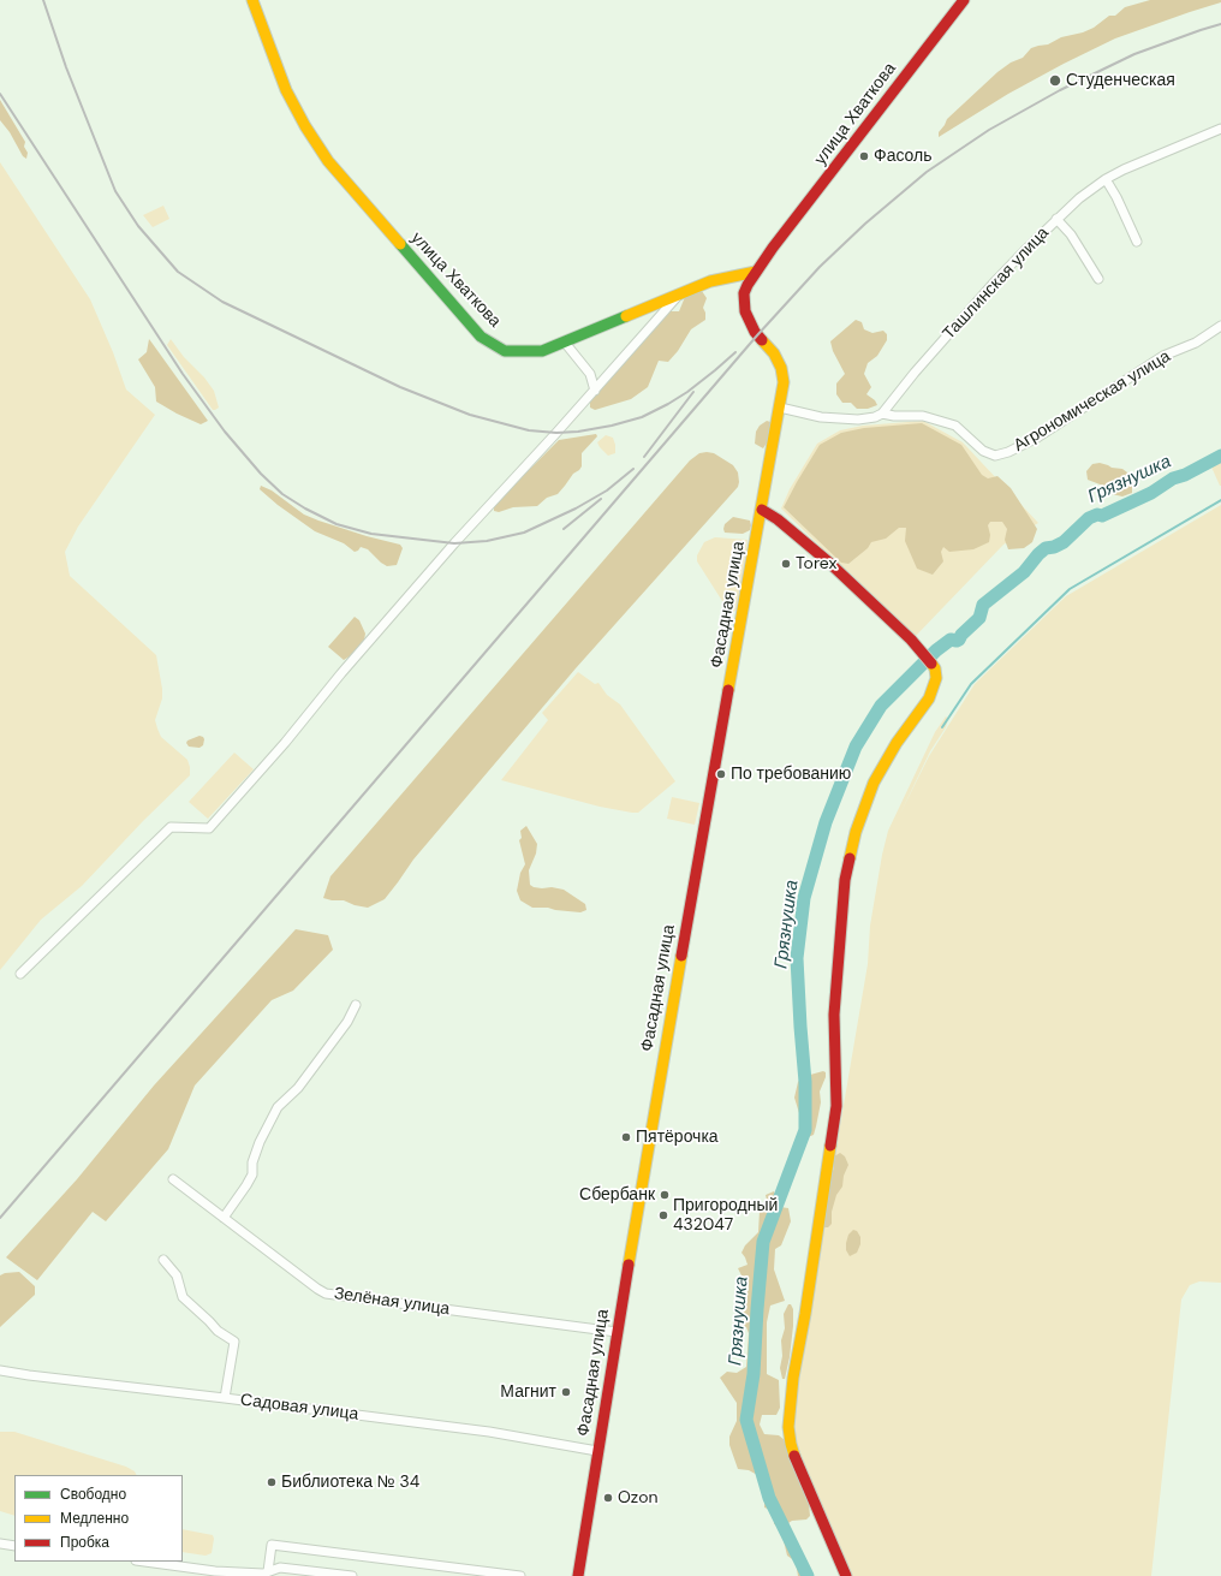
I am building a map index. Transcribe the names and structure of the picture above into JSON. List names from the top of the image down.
{
  "streets": {
    "street": [
      "улица Хваткова",
      "Ташлинская улица",
      "Агрономическая улица",
      "Фасадная улица",
      "Зелёная улица",
      "Садовая улица"
    ]
  },
  "crossings": [
    ["улица Хваткова", "Фасадная улица"],
    ["Ташлинская улица", "Агрономическая улица"],
    ["Фасадная улица", "Зелёная улица"],
    ["Фасадная улица", "Садовая улица"]
  ],
  "water": ["Грязнушка"],
  "places": [
    "Студенческая",
    "Фасоль",
    "Torex",
    "По требованию",
    "Пятёрочка",
    "Сбербанк",
    "Пригородный 432047",
    "Магнит",
    "Библиотека № 34",
    "Ozon"
  ],
  "legend": ["Свободно", "Медленно", "Пробка"]
}
